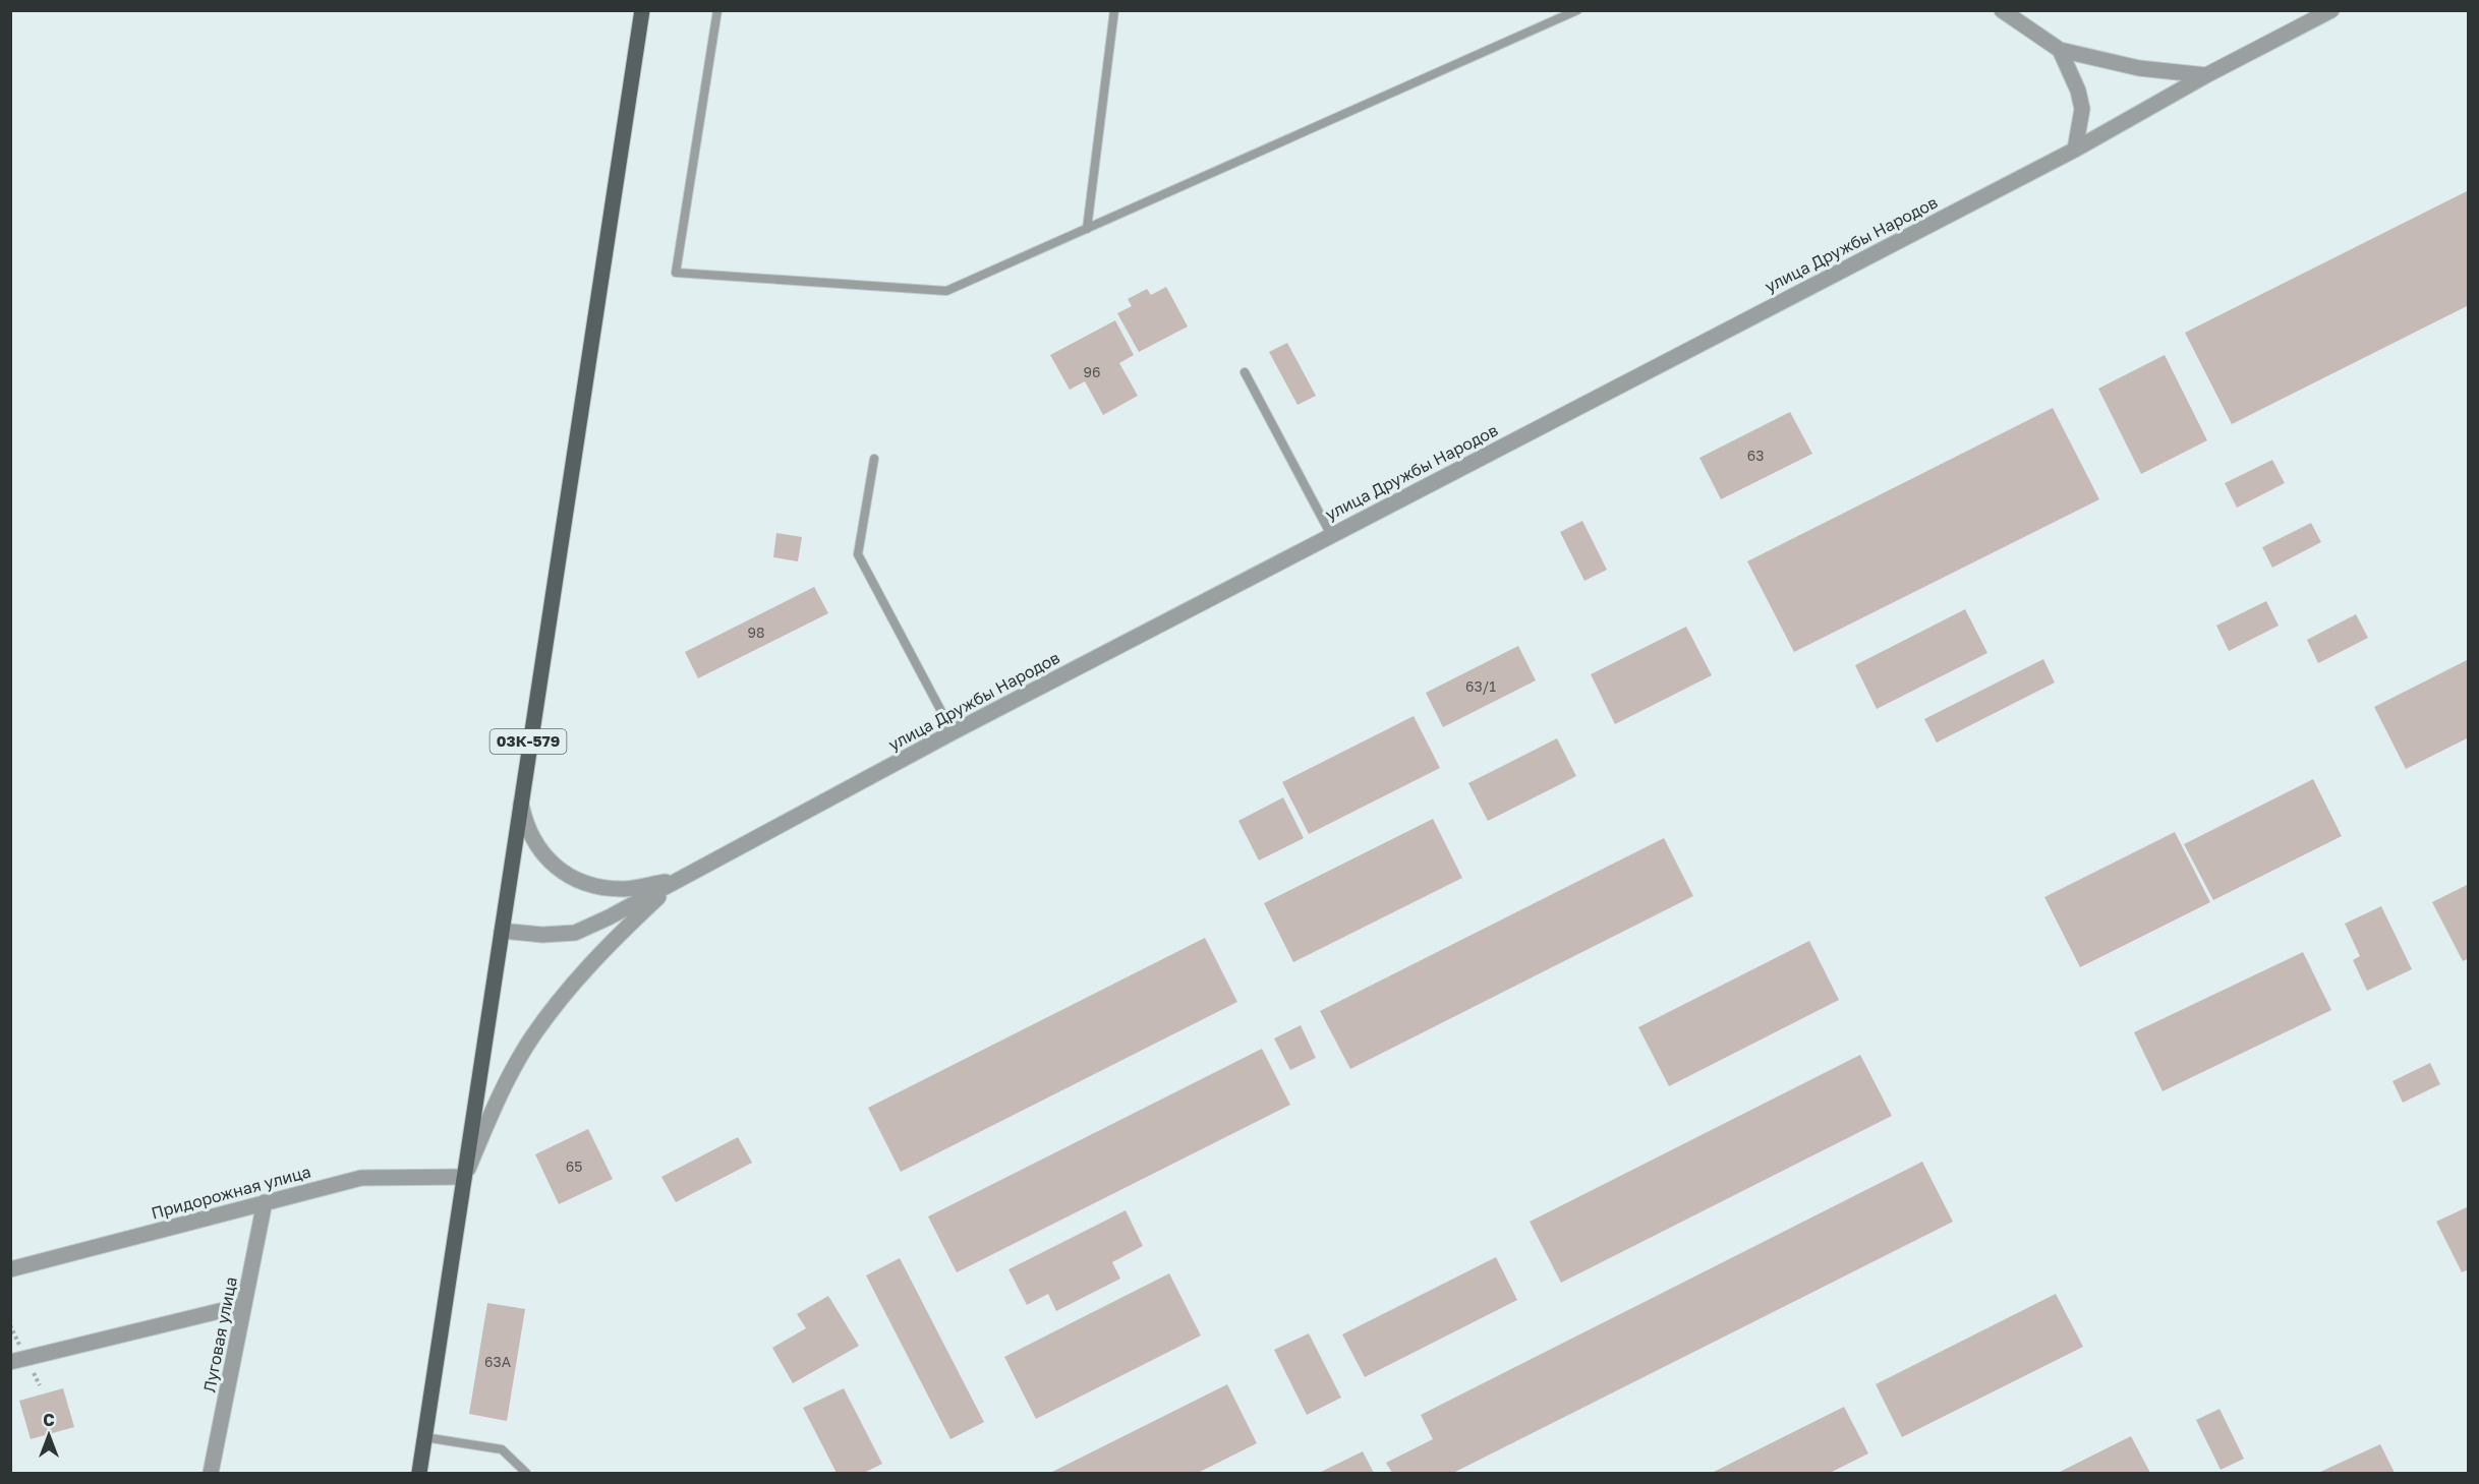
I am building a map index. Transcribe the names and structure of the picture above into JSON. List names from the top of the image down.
{
  "streets": {
    "main road": ["03К-579"],
    "street": ["улица Дружбы Народов", "Придорожная улица", "Луговая улица"]
  },
  "crossings": [
    ["улица Дружбы Народов", "03К-579"],
    ["03К-579", "Придорожная улица"],
    ["Придорожная улица", "Луговая улица"]
  ],
  "house_numbers": [
    "96",
    "63",
    "98",
    "63/1",
    "65",
    "63А"
  ],
  "north": "top"
}
